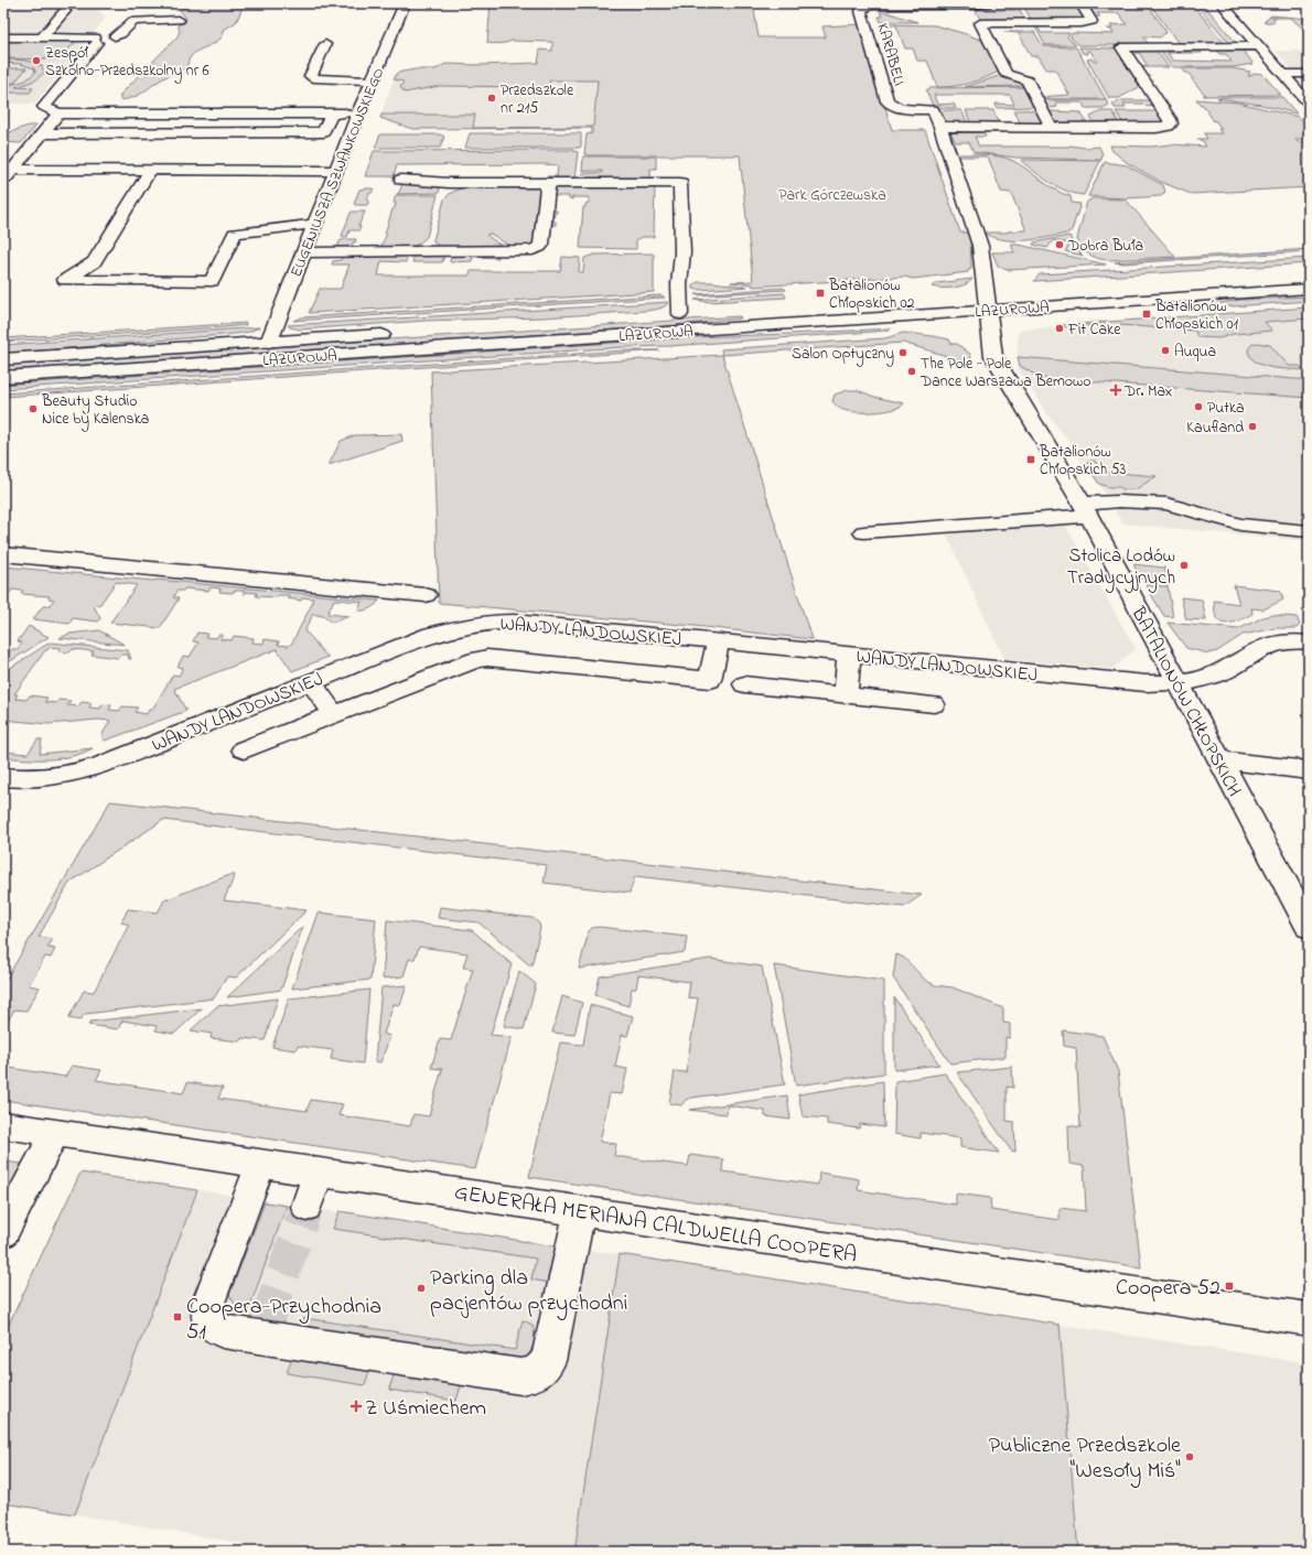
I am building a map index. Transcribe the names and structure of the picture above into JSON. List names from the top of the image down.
{
  "streets": {
    "street": [
      "KARABELI",
      "EUGENIUSZA SZWANKOWSKIEGO",
      "LAZUROWA",
      "WANDY LANDOWSKIEJ",
      "BATALIONÓW CHŁOPSKICH",
      "GENERAŁA MERIANA CALDWELLA COOPERA"
    ]
  },
  "crossings": [
    ["KARABELI", "LAZUROWA"],
    ["KARABELI", "BATALIONÓW CHŁOPSKICH"],
    ["EUGENIUSZA SZWANKOWSKIEGO", "LAZUROWA"],
    ["LAZUROWA", "BATALIONÓW CHŁOPSKICH"],
    ["WANDY LANDOWSKIEJ", "BATALIONÓW CHŁOPSKICH"]
  ],
  "parks": ["Park Górczewska"],
  "places": {
    "other": [
      "Zespół Szkolno-Przedszkolny nr 6",
      "Przedszkole nr 215",
      "Dobra Buła",
      "Fit Cake",
      "Auqua",
      "Salon Optyczny",
      "The Pole - Pole Dance Warszawa Bemowo",
      "Putka",
      "Beauty Studio Nice by Kalenska",
      "Kaufland",
      "Stolica Lodów Tradycyjnych",
      "Parking dla pacjentów przychodni",
      "Publiczne Przedszkole \"Wesoły Miś\""
    ],
    "transit": [
      "Batalionów Chłopskich 02",
      "Batalionów Chłopskich 01",
      "Batalionów Chłopskich 53",
      "Coopera 52",
      "Coopera-Przychodnia 51"
    ],
    "health": ["Dr. Max", "Z Uśmiechem"]
  }
}
